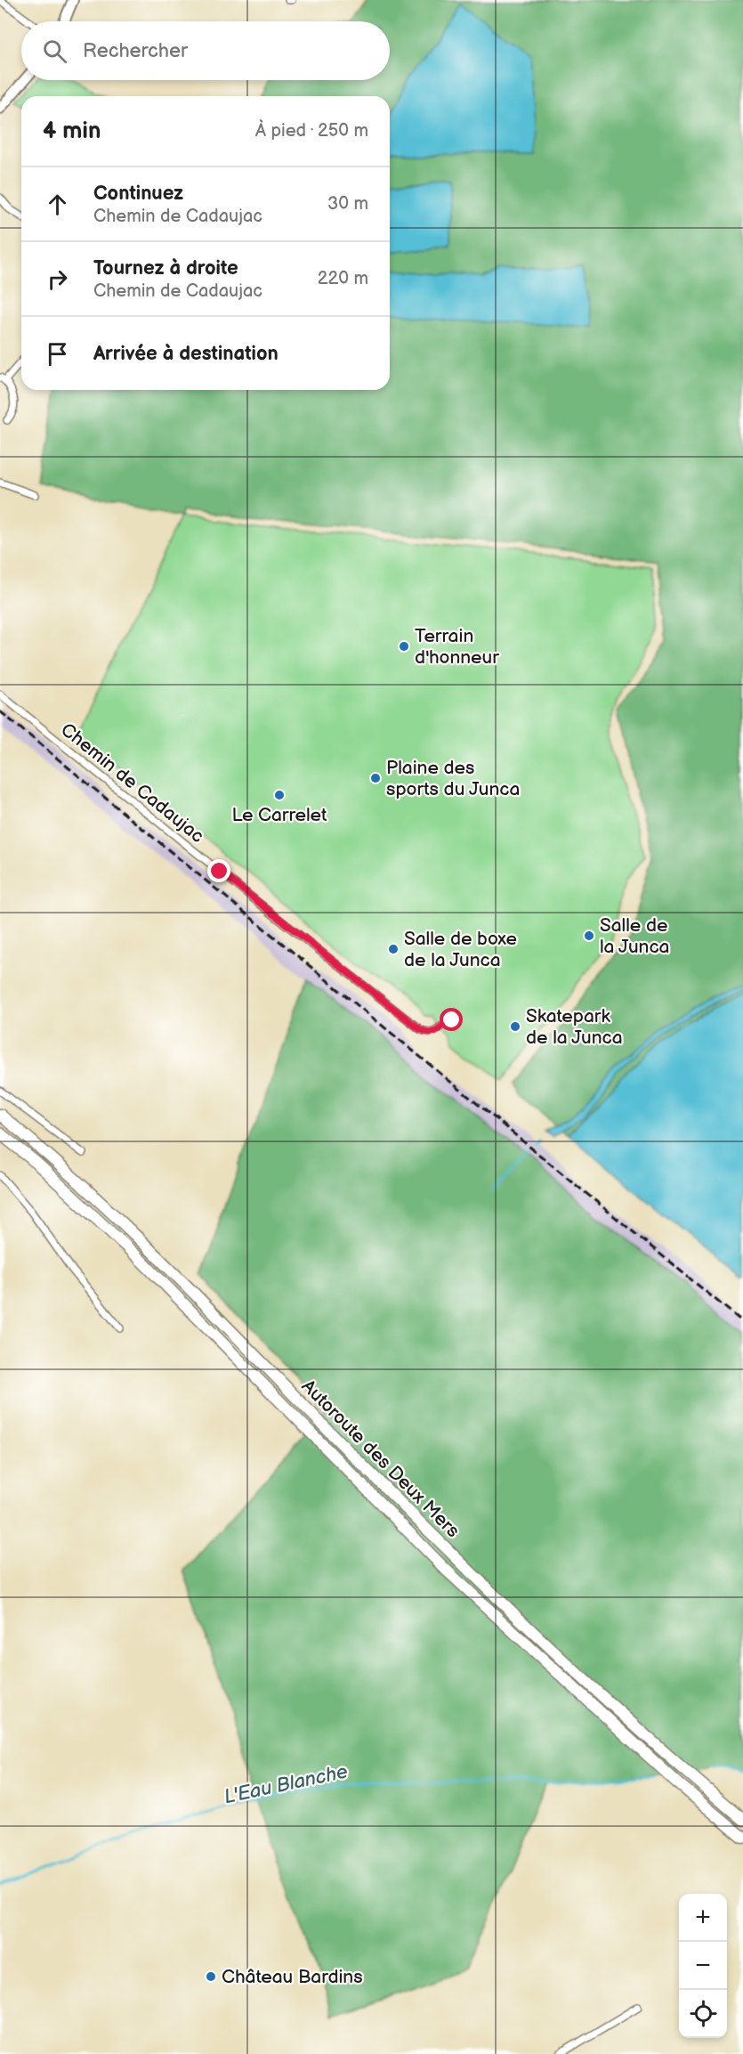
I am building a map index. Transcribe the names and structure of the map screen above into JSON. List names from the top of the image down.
{
  "streets": {
    "highway": ["Autoroute des Deux Mers"],
    "street": ["Chemin de Cadaujac"]
  },
  "water": ["L'Eau Blanche"],
  "places": [
    "Terrain d'honneur",
    "Plaine des sports du Junca",
    "Le Carrelet",
    "Salle de la Junca",
    "Salle de boxe de la Junca",
    "Skatepark de la Junca",
    "Château Bardins"
  ],
  "page": {
    "search": "Rechercher",
    "heading": ["4 min", "À pied · 250 m"],
    "list": [
      ["Continuez", "Chemin de Cadaujac", "30 m"],
      ["Tournez à droite", "Chemin de Cadaujac", "220 m"],
      "Arrivée à destination"
    ],
    "map_buttons": ["+", "−"]
  }
}
